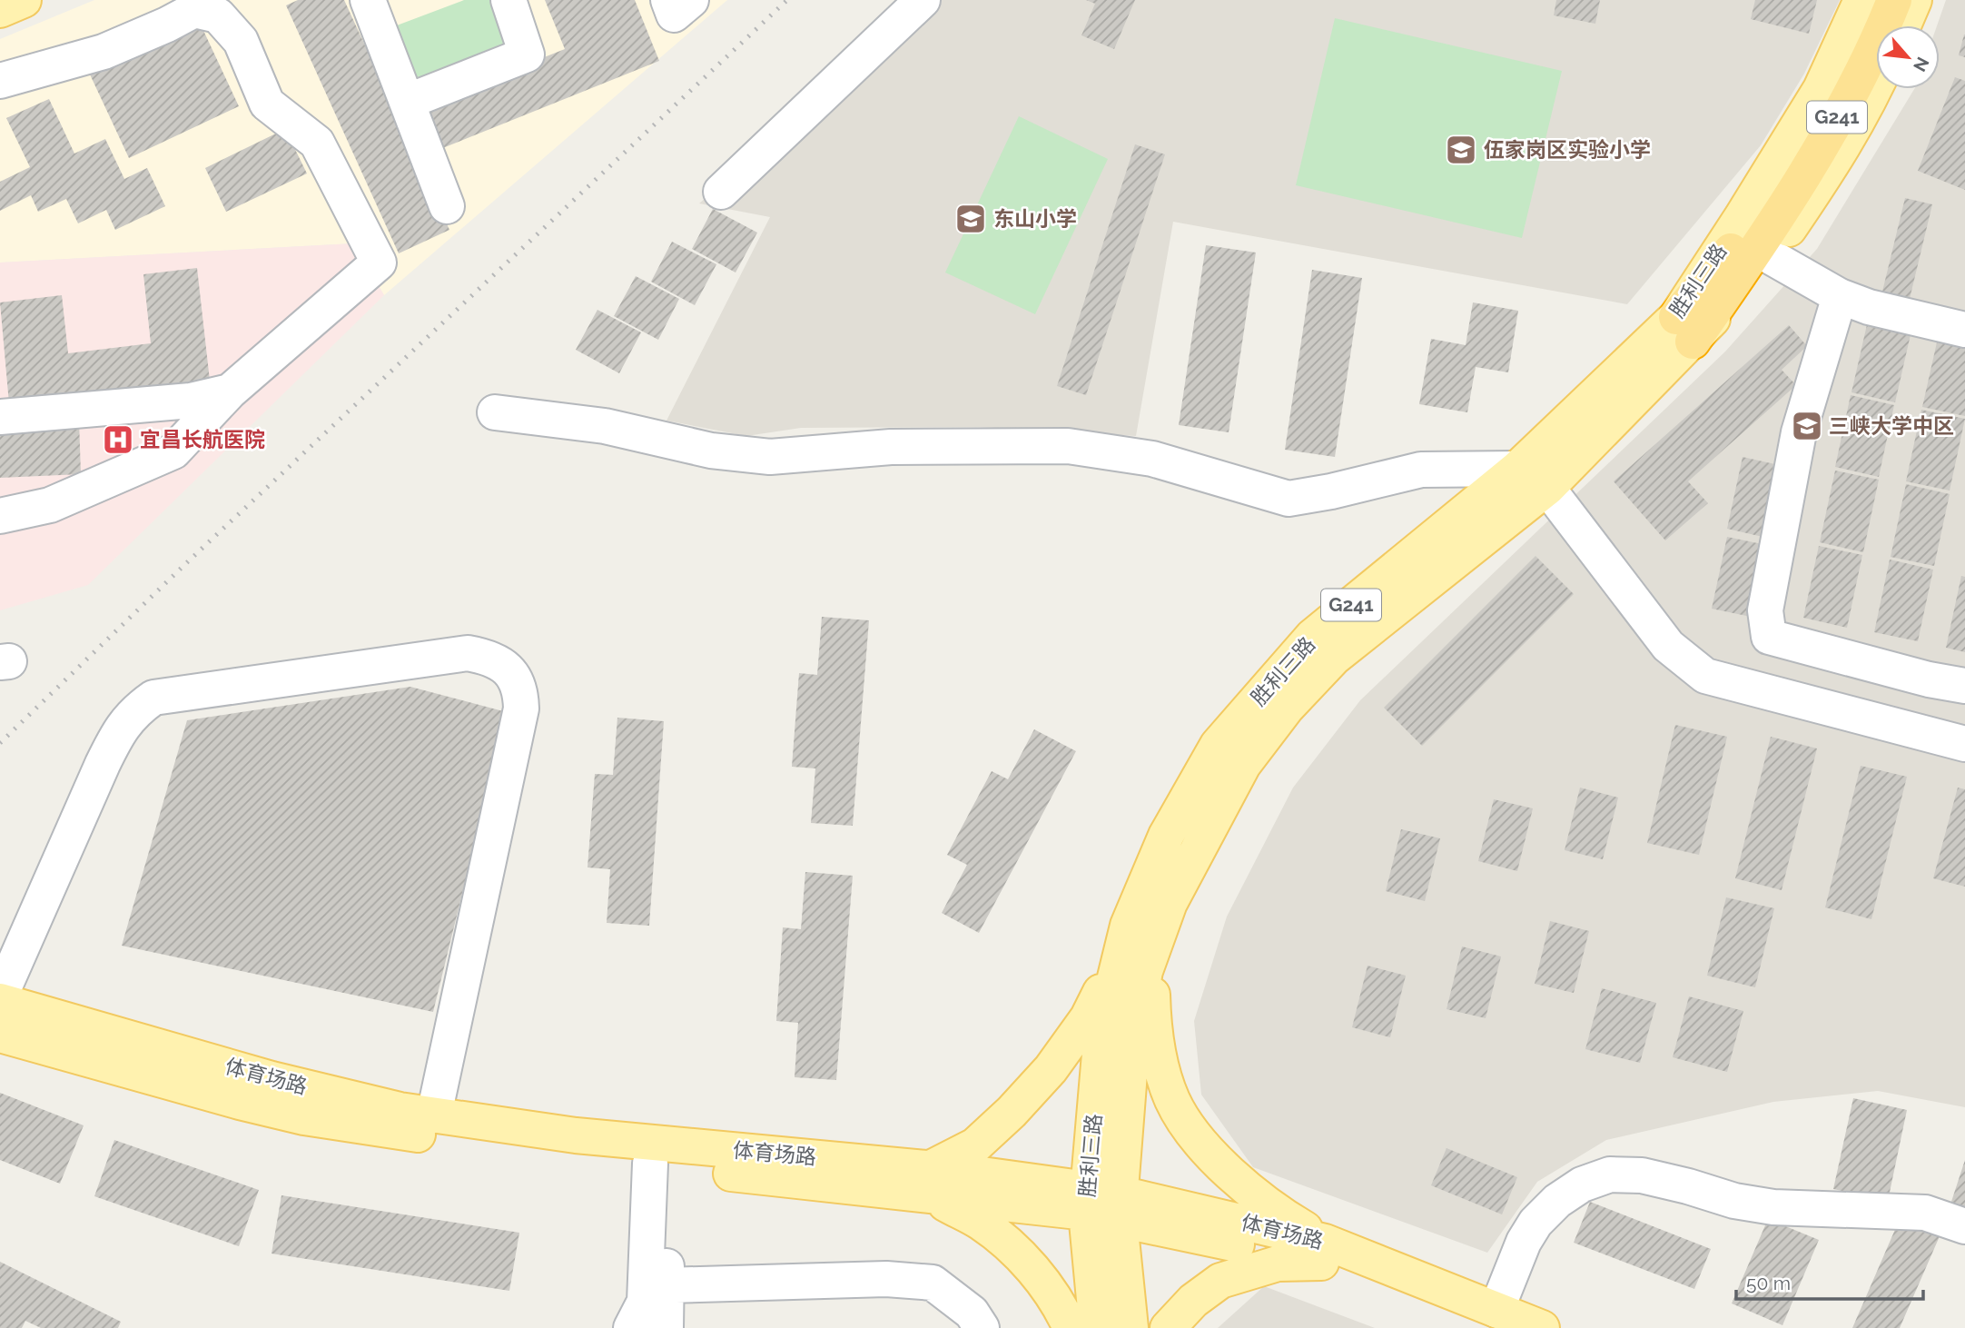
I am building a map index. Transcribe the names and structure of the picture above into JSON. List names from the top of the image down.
{
  "streets": {
    "highway": ["G241"],
    "main road": ["胜利三路", "体育场路"]
  },
  "crossings": [
    ["G241", "胜利三路"],
    ["胜利三路", "体育场路"]
  ],
  "places": {
    "school or university": ["伍家岗区实验小学", "东山小学", "三峡大学中区"],
    "hospital": ["宜昌长航医院"]
  },
  "scale_bar": "50 m",
  "north": "bottom right"
}
